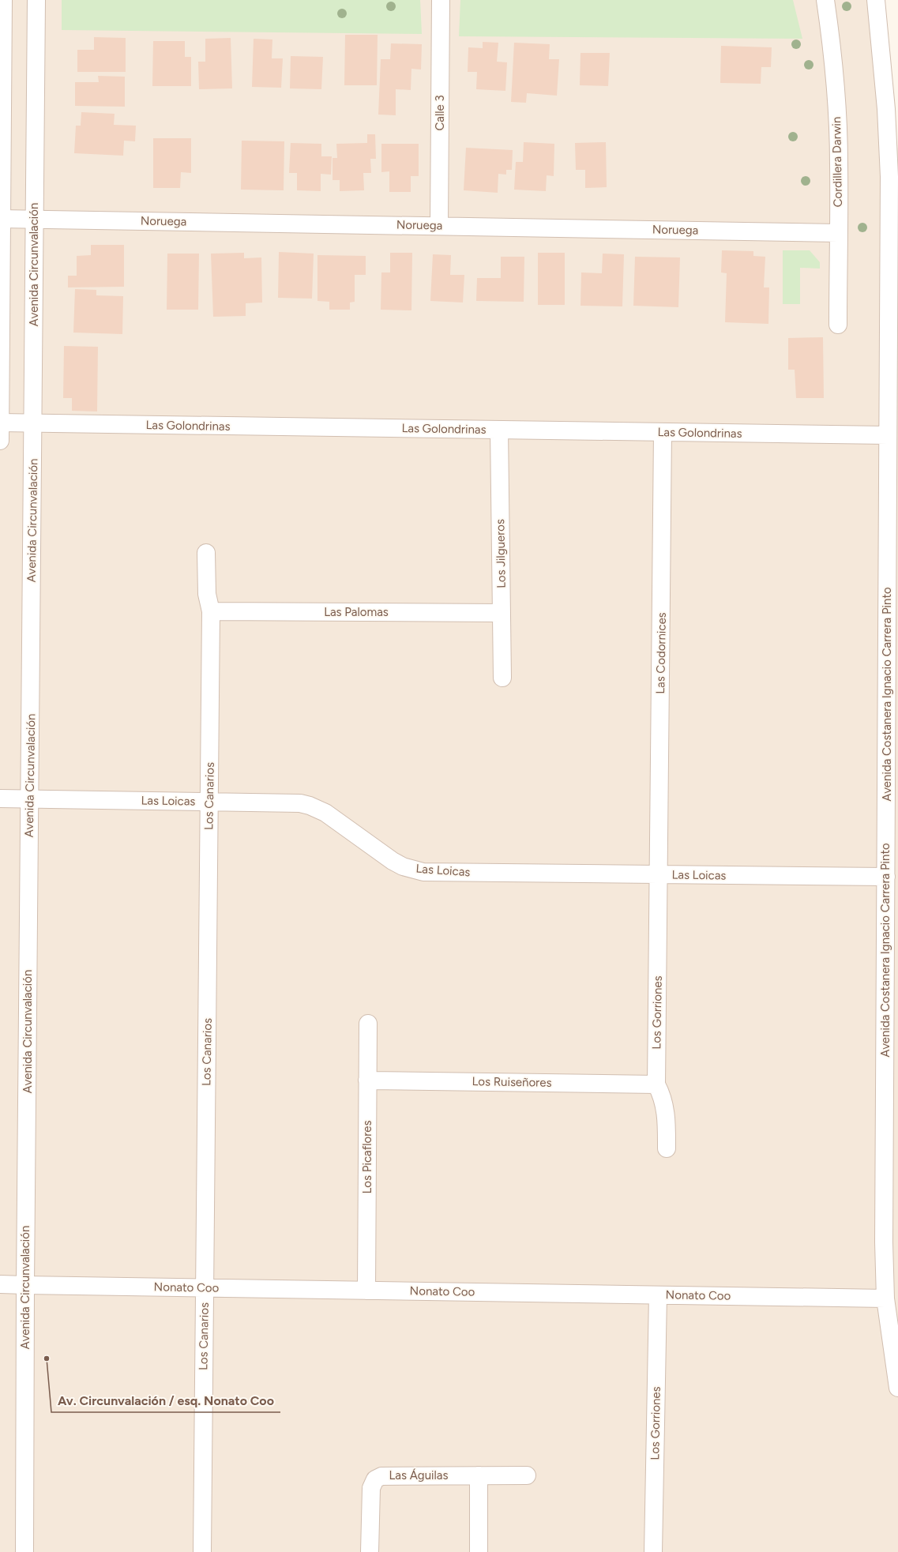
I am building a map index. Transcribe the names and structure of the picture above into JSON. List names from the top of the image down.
{
  "streets": {
    "street": [
      "Calle 3",
      "Cordillera Darwin",
      "Noruega",
      "Avenida Circunvalación",
      "Las Golondrinas",
      "Los Jilgueros",
      "Las Palomas",
      "Las Codornices",
      "Avenida Costanera Ignacio Carrera Pinto",
      "Los Canarios",
      "Las Loicas",
      "Los Gorriones",
      "Los Ruiseñores",
      "Los Picaflores",
      "Nonato Coo",
      "Las Águilas"
    ]
  },
  "crossings": [
    ["Calle 3", "Noruega"],
    ["Cordillera Darwin", "Noruega"],
    ["Noruega", "Avenida Circunvalación"],
    ["Avenida Circunvalación", "Las Golondrinas"],
    ["Avenida Circunvalación", "Las Loicas"],
    ["Avenida Circunvalación", "Nonato Coo"],
    ["Las Golondrinas", "Los Jilgueros"],
    ["Las Golondrinas", "Las Codornices"],
    ["Las Golondrinas", "Avenida Costanera Ignacio Carrera Pinto"],
    ["Los Jilgueros", "Las Palomas"],
    ["Las Palomas", "Los Canarios"],
    ["Las Codornices", "Las Loicas"],
    ["Las Codornices", "Los Gorriones"],
    ["Avenida Costanera Ignacio Carrera Pinto", "Las Loicas"],
    ["Avenida Costanera Ignacio Carrera Pinto", "Nonato Coo"],
    ["Los Canarios", "Las Loicas"],
    ["Los Canarios", "Nonato Coo"],
    ["Las Loicas", "Los Gorriones"],
    ["Los Gorriones", "Los Ruiseñores"],
    ["Los Gorriones", "Nonato Coo"],
    ["Los Ruiseñores", "Los Picaflores"],
    ["Los Picaflores", "Nonato Coo"]
  ],
  "places": ["Av. Circunvalación / esq. Nonato Coo"]
}
